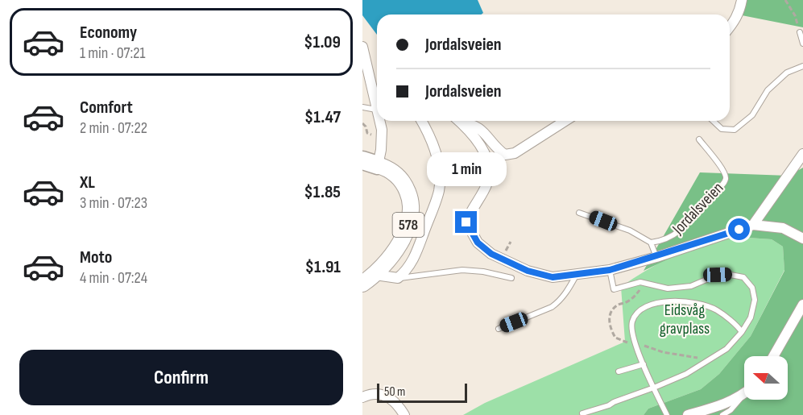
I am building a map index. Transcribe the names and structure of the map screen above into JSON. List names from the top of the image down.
{
  "streets": {
    "main road": ["578"],
    "street": ["Jordalsveien"]
  },
  "parks": ["Eidsvåg gravplass"],
  "scale_bar": "50 m",
  "north": "left",
  "page": {
    "list": [
      {
        "name": "Economy",
        "note": "1 min · 07:21",
        "value": "$1.09"
      },
      {
        "name": "Comfort",
        "note": "2 min · 07:22",
        "value": "$1.47"
      },
      {
        "name": "XL",
        "note": "3 min · 07:23",
        "value": "$1.85"
      },
      {
        "name": "Moto",
        "note": "4 min · 07:24",
        "value": "$1.91"
      }
    ],
    "banner": ["Jordalsveien", "Jordalsveien"],
    "bubble": "1 min",
    "buttons": "Confirm",
    "scale": "50 m"
  }
}
